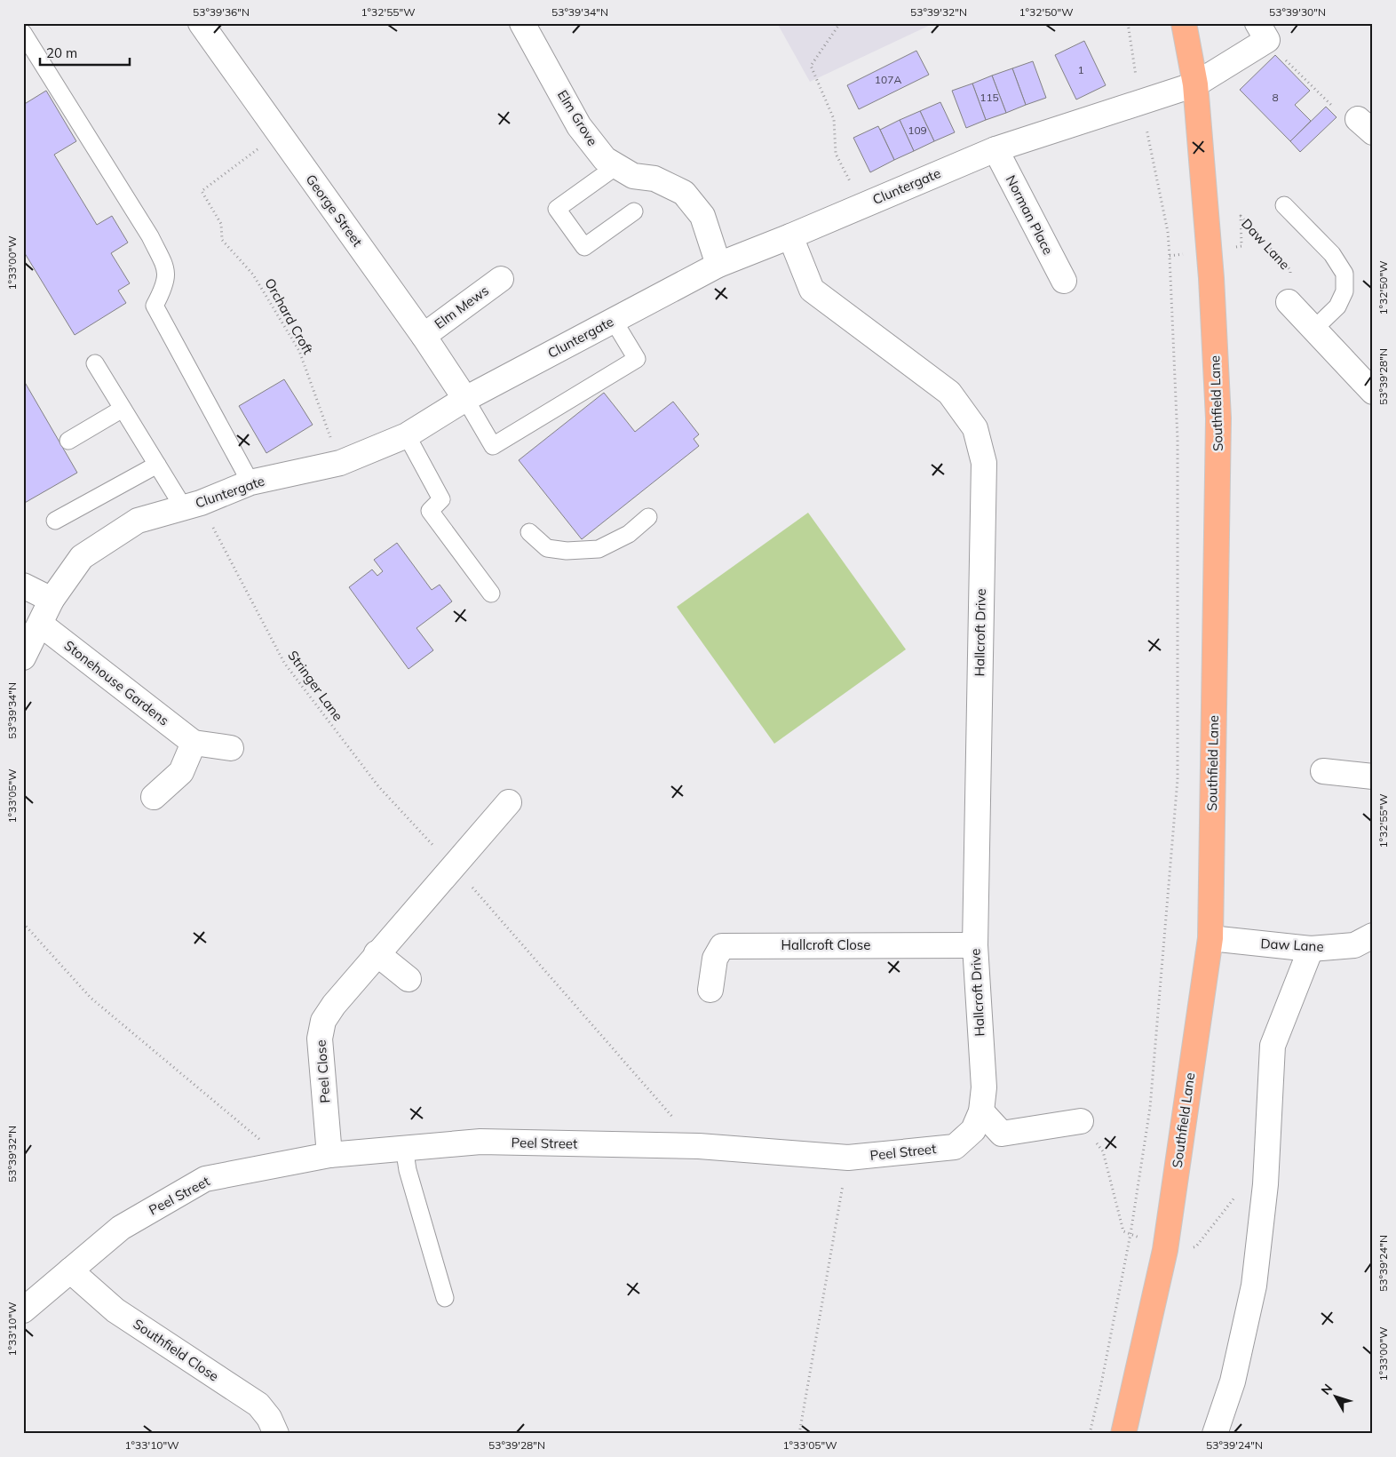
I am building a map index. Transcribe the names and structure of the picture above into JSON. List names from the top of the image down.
{
  "streets": {
    "highway": ["Southfield Lane"],
    "street": [
      "Elm Grove",
      "Cluntergate",
      "George Street",
      "Norman Place",
      "Daw Lane",
      "Elm Mews",
      "Hallcroft Drive",
      "Stonehouse Gardens",
      "Hallcroft Close",
      "Peel Close",
      "Peel Street",
      "Southfield Close"
    ],
    "path": ["Orchard Croft", "Stringer Lane"]
  },
  "crossings": [
    ["Elm Grove", "Cluntergate"],
    ["Cluntergate", "George Street"],
    ["Cluntergate", "Norman Place"],
    ["Cluntergate", "Orchard Croft"],
    ["Cluntergate", "Southfield Lane"],
    ["Cluntergate", "Hallcroft Drive"],
    ["Cluntergate", "Stonehouse Gardens"],
    ["George Street", "Elm Mews"],
    ["George Street", "Orchard Croft"],
    ["Daw Lane", "Southfield Lane"],
    ["Hallcroft Drive", "Hallcroft Close"],
    ["Hallcroft Drive", "Peel Street"],
    ["Stringer Lane", "Peel Close"],
    ["Stringer Lane", "Peel Street"],
    ["Peel Close", "Peel Street"],
    ["Peel Street", "Southfield Close"]
  ],
  "house_numbers": [
    "1",
    "107A",
    "115",
    "8",
    "109"
  ],
  "scale_bar": "20 m",
  "north": "top left",
  "coordinates": [
    "53°39'36\"N",
    "1°32'55\"W",
    "53°39'34\"N",
    "53°39'32\"N",
    "1°32'50\"W",
    "53°39'30\"N",
    "1°33'00\"W",
    "53°39'28\"N",
    "1°33'05\"W",
    "53°39'24\"N",
    "1°33'10\"W"
  ]
}
